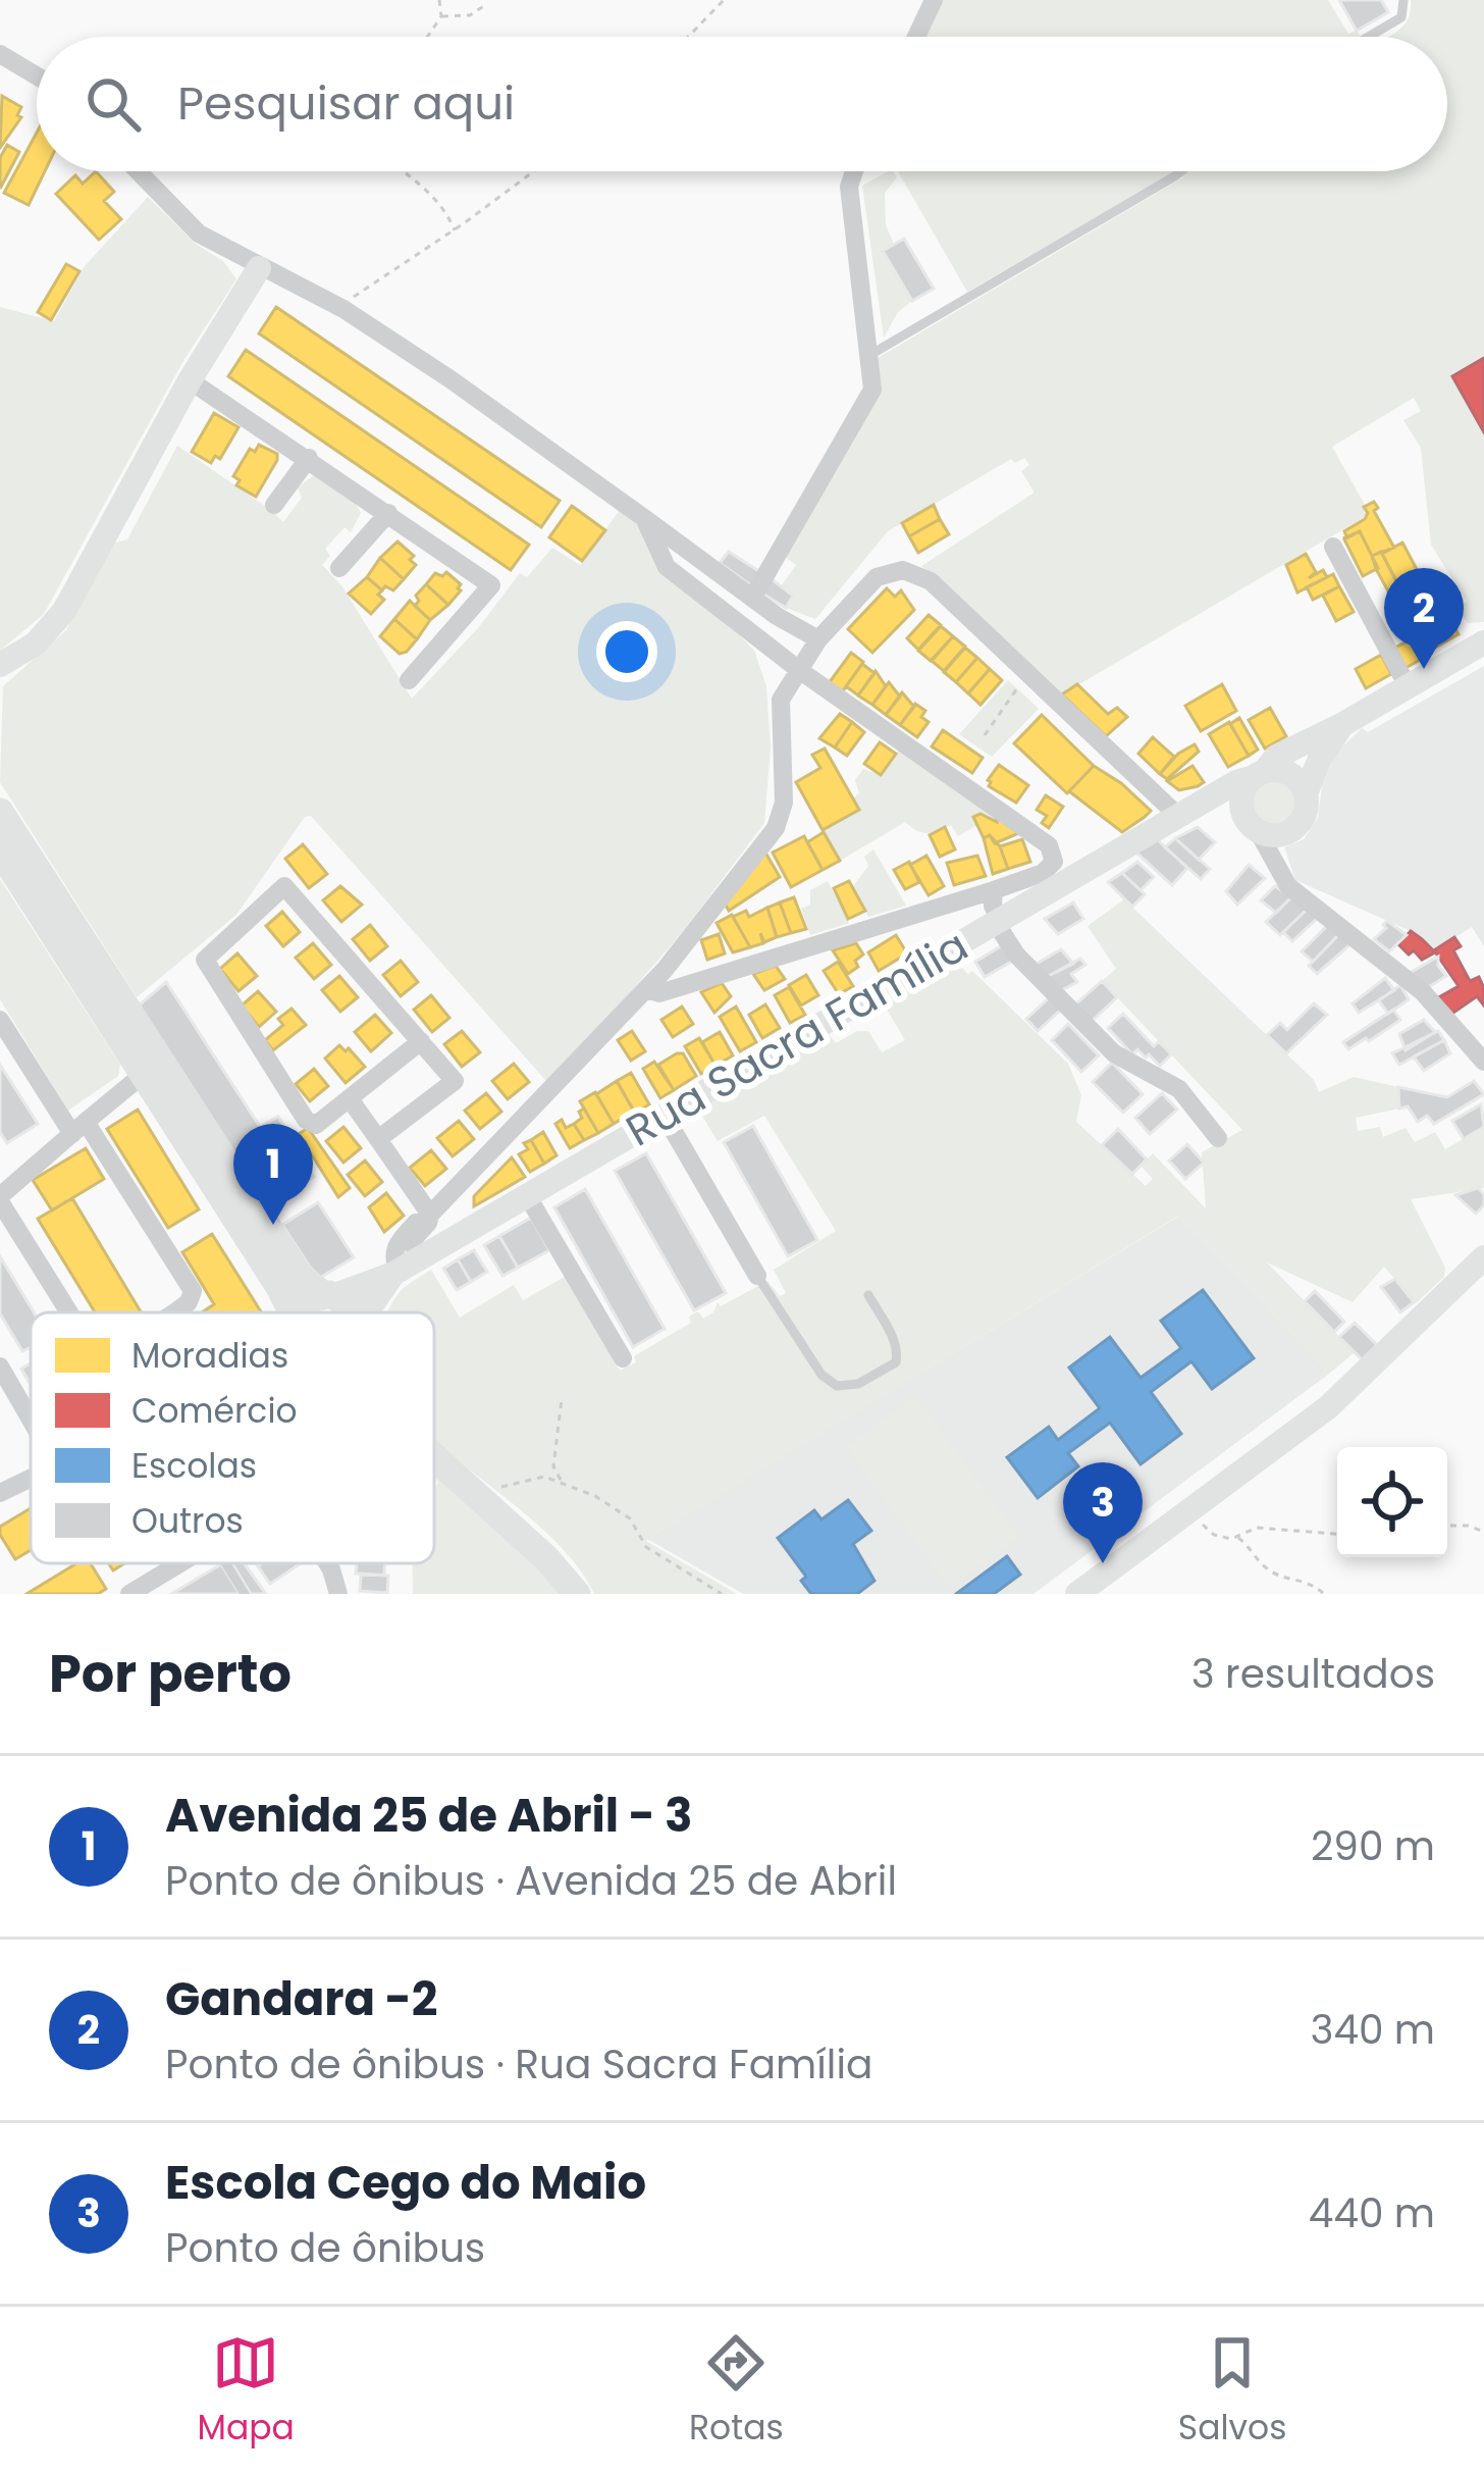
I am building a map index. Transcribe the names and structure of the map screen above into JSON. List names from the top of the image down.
{
  "streets": {
    "street": ["Rua Sacra Família"]
  },
  "legend": [
    "Moradias",
    "Comércio",
    "Escolas",
    "Outros"
  ],
  "page": {
    "search": "Pesquisar aqui",
    "pins": ["2", "1", "3"],
    "heading": ["Por perto", "3 resultados"],
    "list": [
      {
        "mark": "1",
        "name": "Avenida 25 de Abril - 3",
        "note": "Ponto de ônibus · Avenida 25 de Abril",
        "value": "290 m"
      },
      {
        "mark": "2",
        "name": "Gandara -2",
        "note": "Ponto de ônibus · Rua Sacra Família",
        "value": "340 m"
      },
      {
        "mark": "3",
        "name": "Escola Cego do Maio",
        "note": "Ponto de ônibus",
        "value": "440 m"
      }
    ],
    "nav": ["Mapa", "Rotas", "Salvos"]
  }
}
